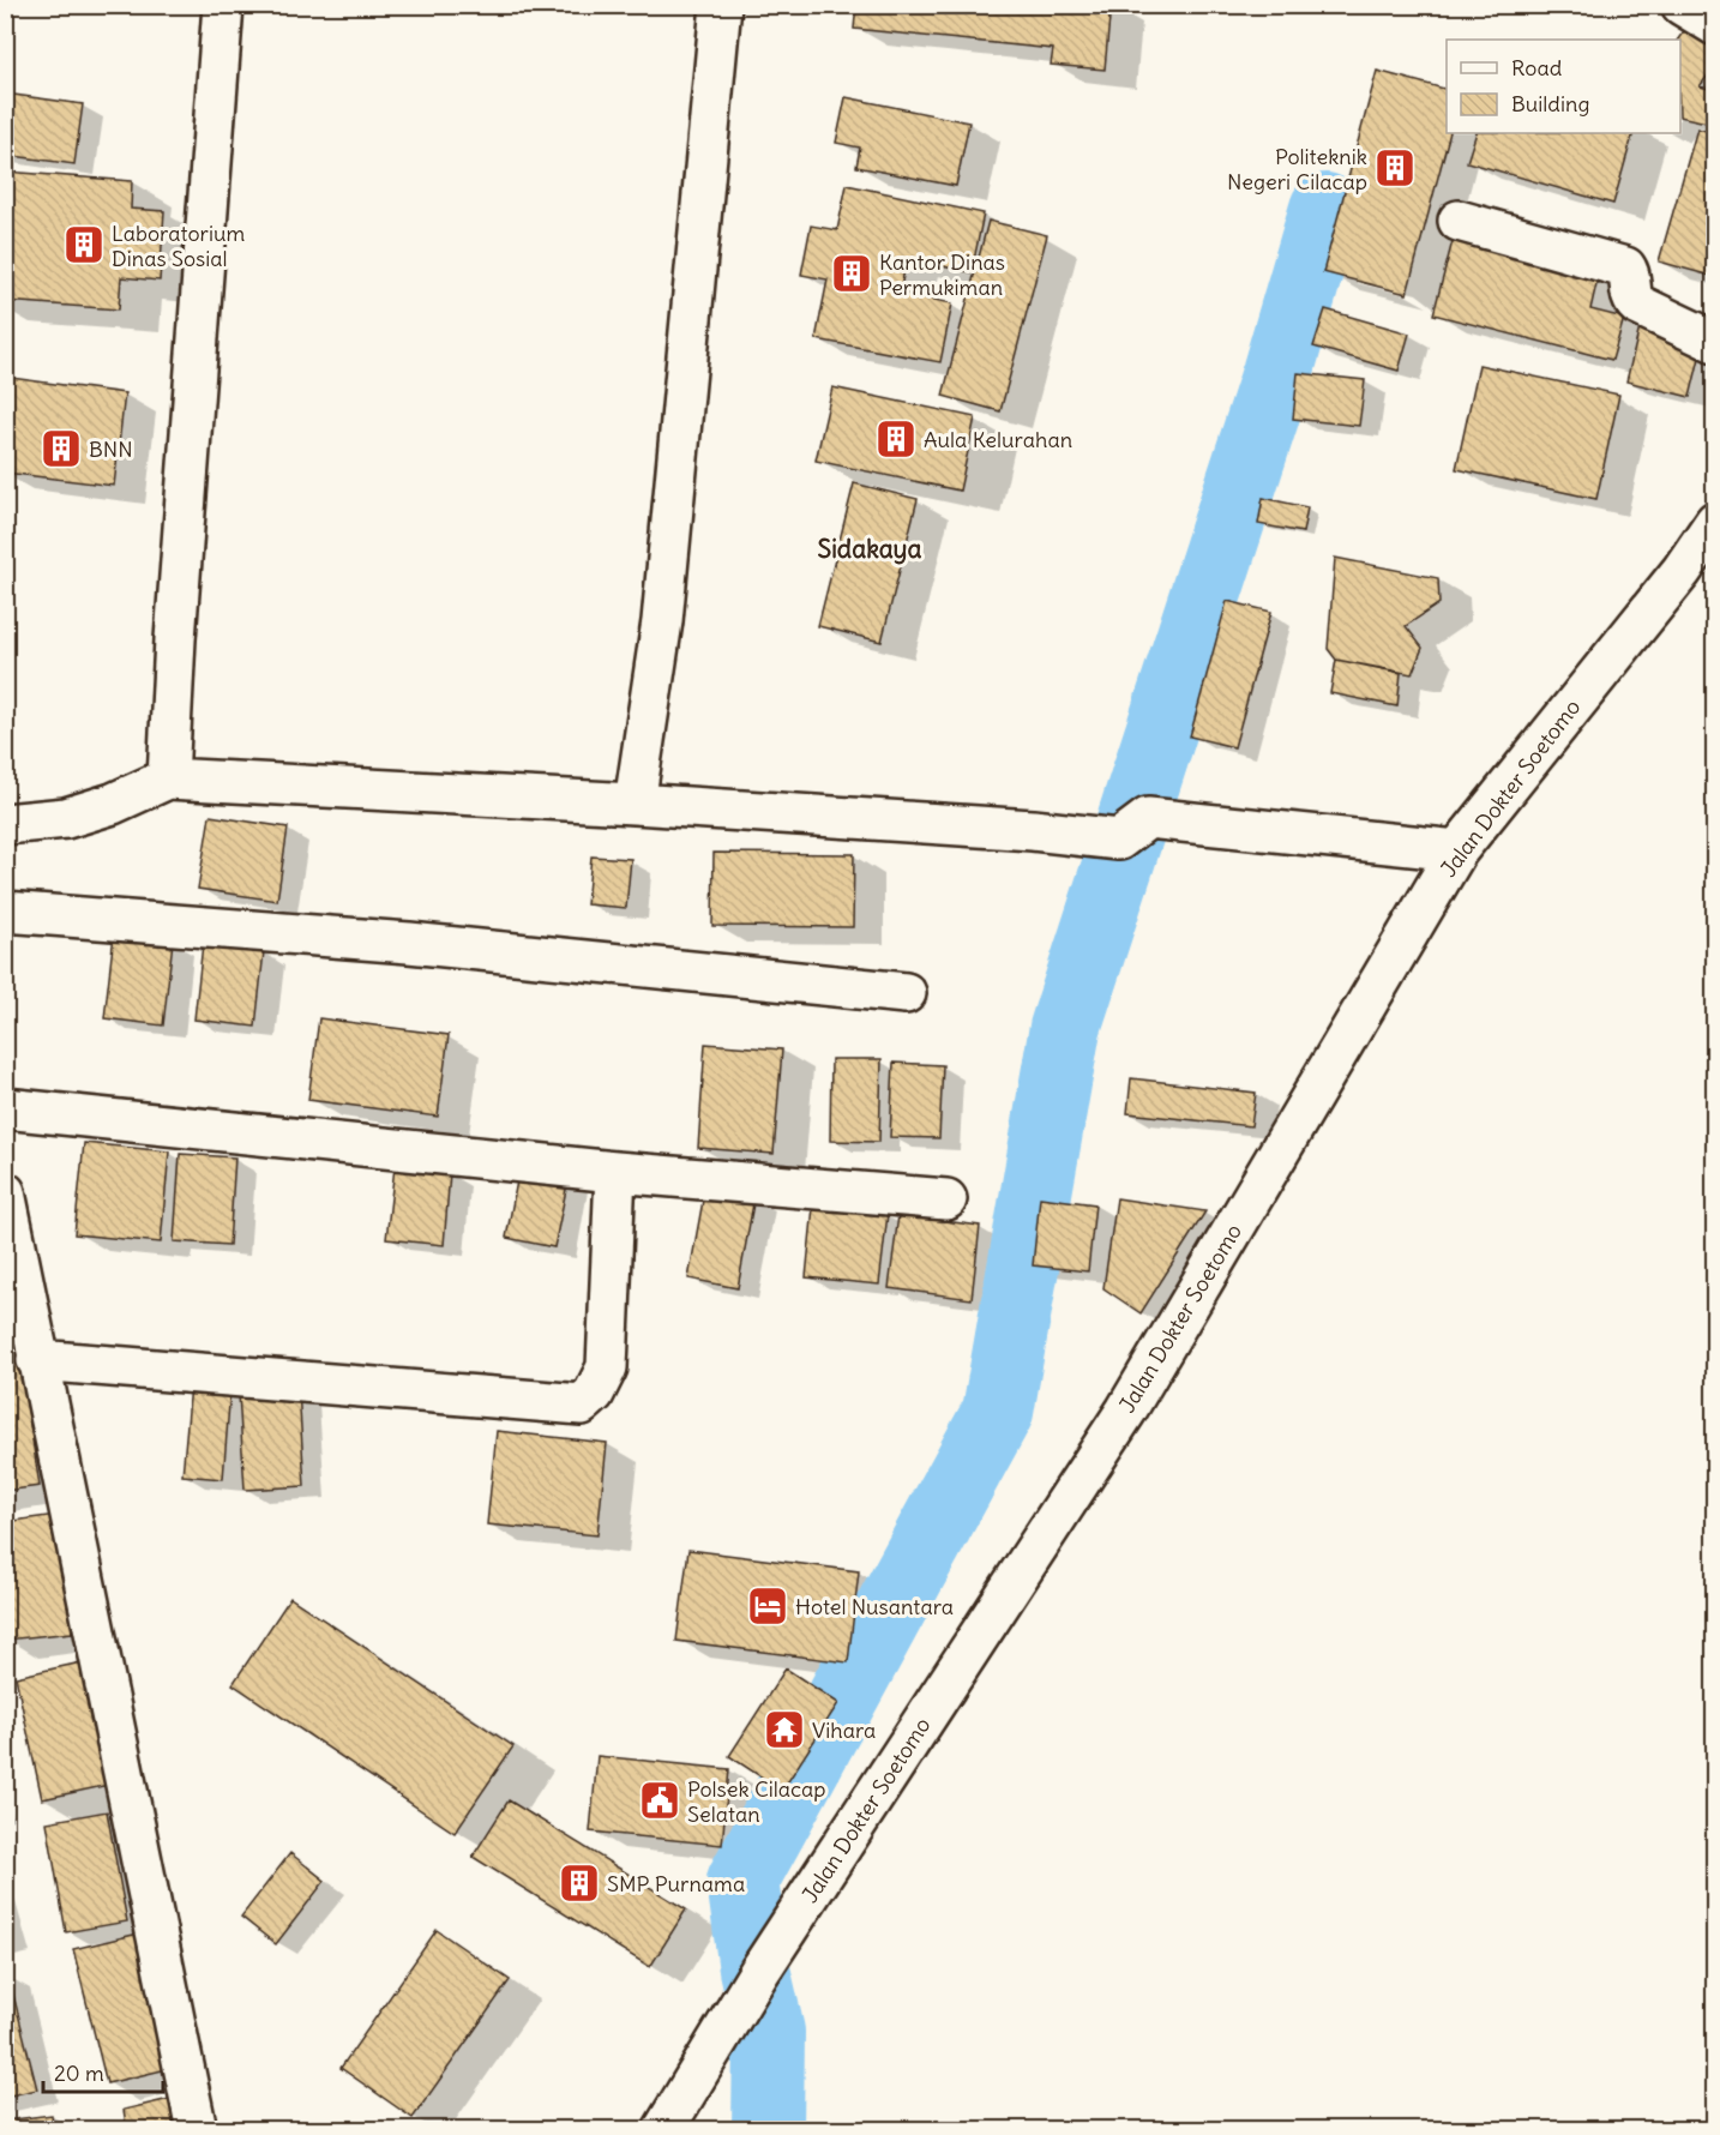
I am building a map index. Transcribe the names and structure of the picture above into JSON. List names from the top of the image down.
{
  "streets": {
    "street": ["Jalan Dokter Soetomo"]
  },
  "districts": ["Sidakaya"],
  "places": {
    "building": [
      "Politeknik Negeri Cilacap",
      "Laboratorium Dinas Sosial",
      "Kantor Dinas Permukiman",
      "Aula Kelurahan",
      "BNN",
      "SMP Purnama"
    ],
    "hotel": ["Hotel Nusantara"],
    "temple": ["Vihara"],
    "public building": ["Polsek Cilacap Selatan"]
  },
  "legend": ["Road", "Building"],
  "scale_bar": "20 m"
}
